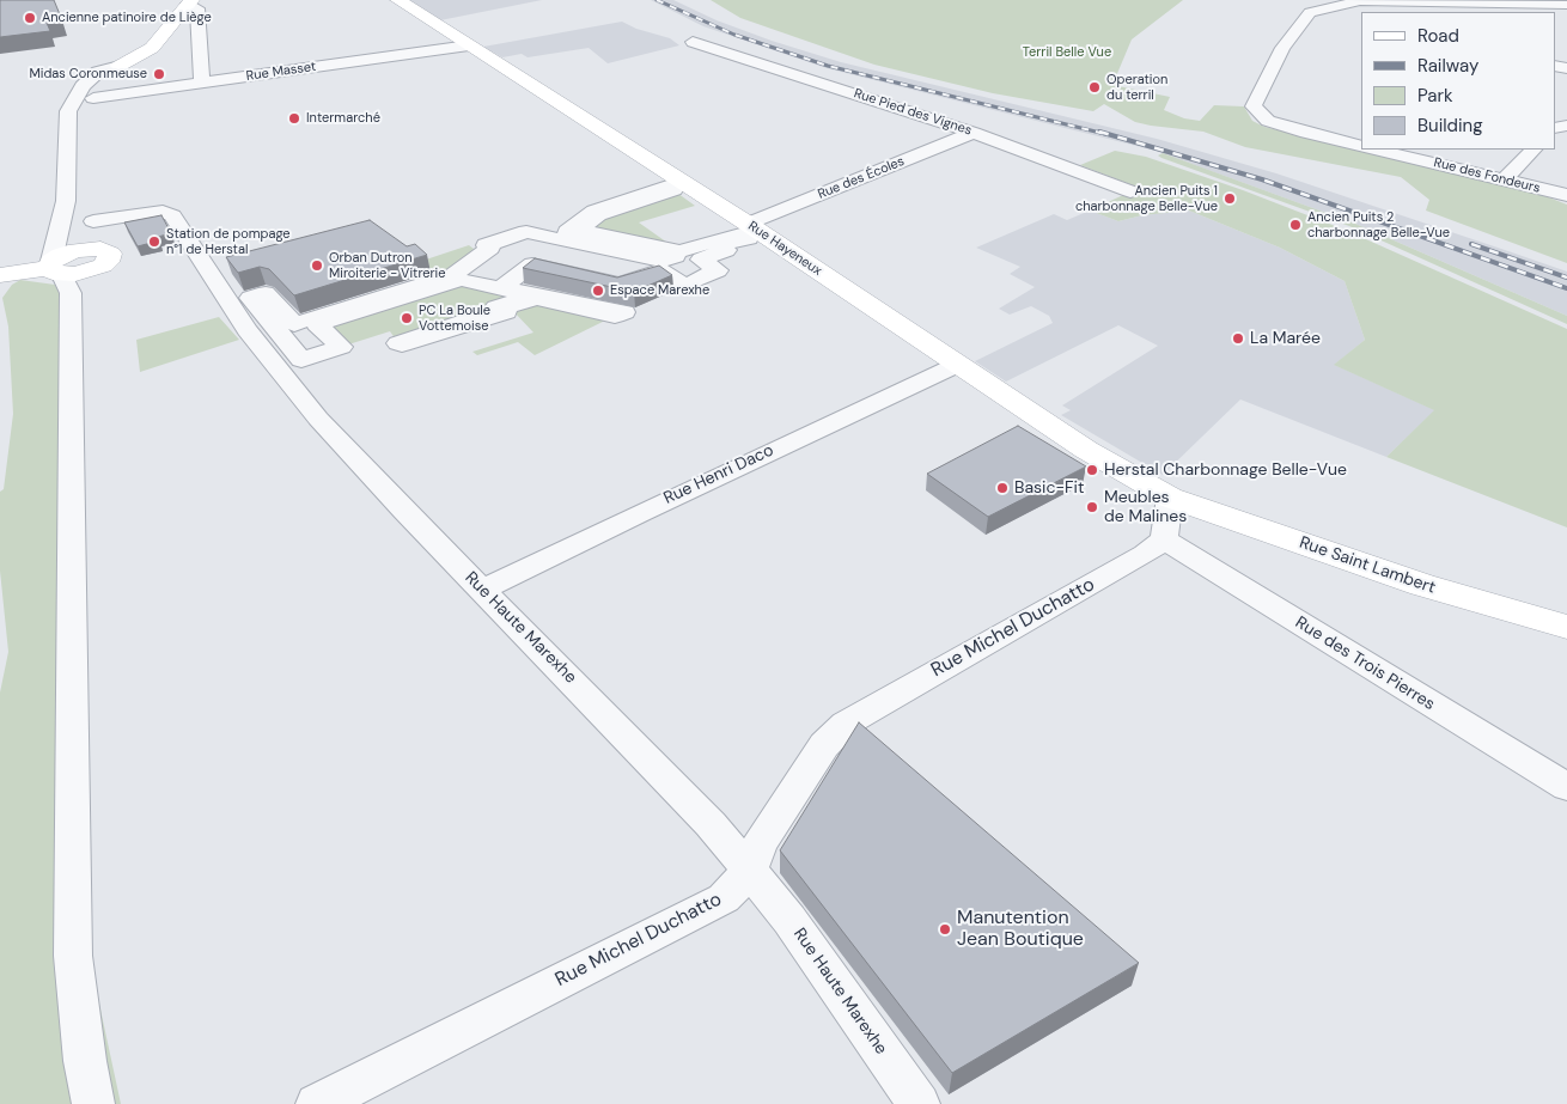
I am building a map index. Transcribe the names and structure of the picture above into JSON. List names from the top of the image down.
{
  "streets": {
    "street": [
      "Rue Masset",
      "Rue Pied des Vignes",
      "Rue des Fondeurs",
      "Rue des Écoles",
      "Rue Hayeneux",
      "Rue Henri Daco",
      "Rue Saint Lambert",
      "Rue Haute Marexhe",
      "Rue Michel Duchatto",
      "Rue des Trois Pierres"
    ]
  },
  "crossings": [
    ["Rue Masset", "Rue Hayeneux"],
    ["Rue Pied des Vignes", "Rue des Écoles"],
    ["Rue des Écoles", "Rue Hayeneux"],
    ["Rue Hayeneux", "Rue Henri Daco"],
    ["Rue Hayeneux", "Rue Saint Lambert"],
    ["Rue Henri Daco", "Rue Haute Marexhe"],
    ["Rue Haute Marexhe", "Rue Michel Duchatto"],
    ["Rue Michel Duchatto", "Rue des Trois Pierres"]
  ],
  "parks": ["Terril Belle Vue"],
  "places": [
    "Ancienne patinoire de Liège",
    "Midas Coronmeuse",
    "Operation du terril",
    "Intermarché",
    "Ancien Puits 1 charbonnage Belle-Vue",
    "Ancien Puits 2 charbonnage Belle-Vue",
    "Station de pompage n°1 de Herstal",
    "Orban Dutron Miroiterie - Vitrerie",
    "Espace Marexhe",
    "PC La Boule Vottemoise",
    "La Marée",
    "Herstal Charbonnage Belle-Vue",
    "Basic-Fit",
    "Meubles de Malines",
    "Manutention Jean Boutique"
  ],
  "legend": [
    "Road",
    "Railway",
    "Park",
    "Building"
  ]
}
